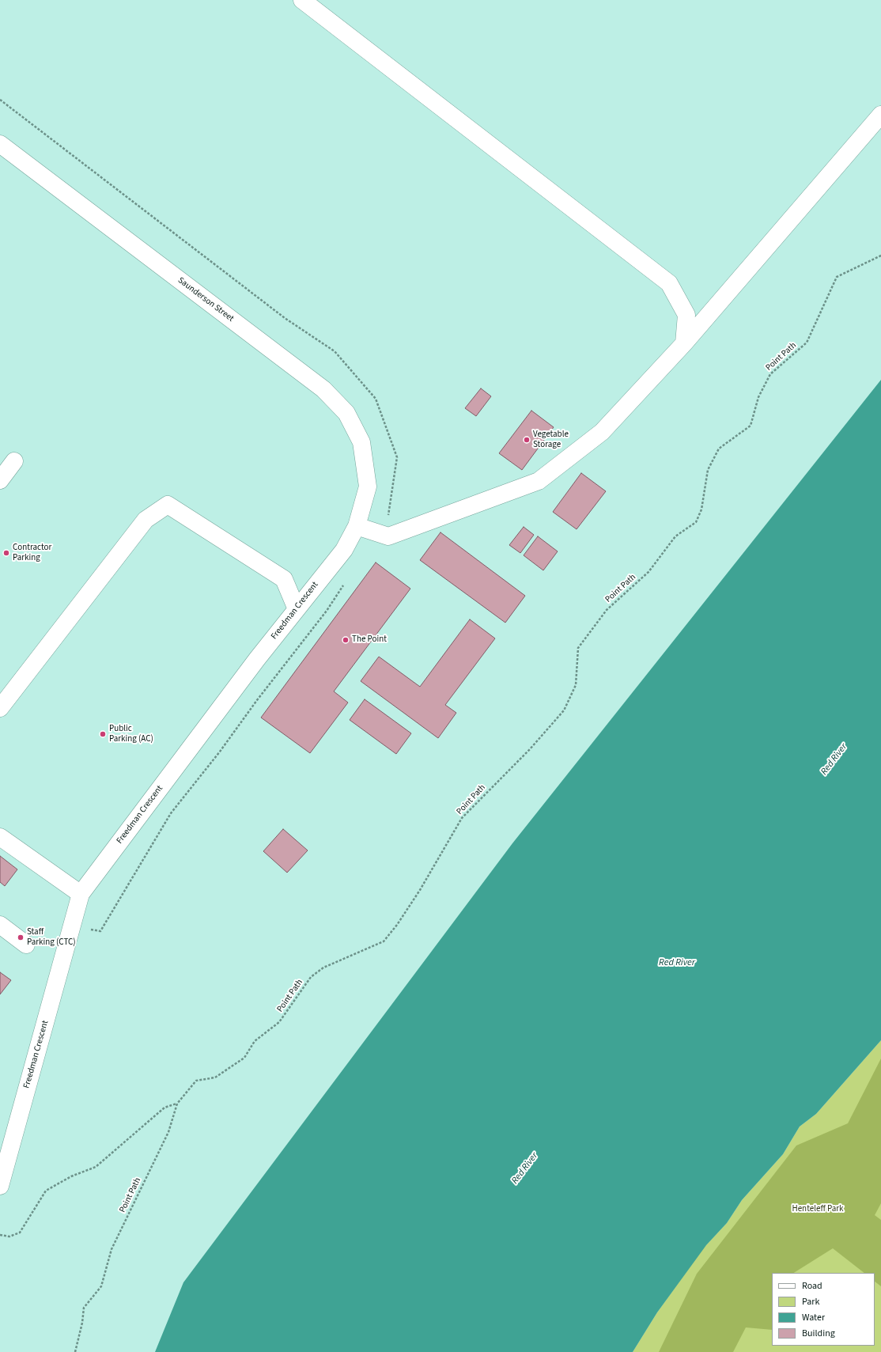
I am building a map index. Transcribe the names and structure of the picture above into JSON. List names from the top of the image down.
{
  "streets": {
    "street": ["Saunderson Street", "Freedman Crescent"],
    "path": ["Point Path"]
  },
  "crossings": [
    ["Saunderson Street", "Freedman Crescent"]
  ],
  "water": ["Red River"],
  "parks": ["Henteleff Park"],
  "places": [
    "Vegetable Storage",
    "Contractor Parking",
    "The Point",
    "Public Parking (AC)",
    "Staff Parking (CTC)"
  ],
  "legend": [
    "Road",
    "Park",
    "Water",
    "Building"
  ]
}
